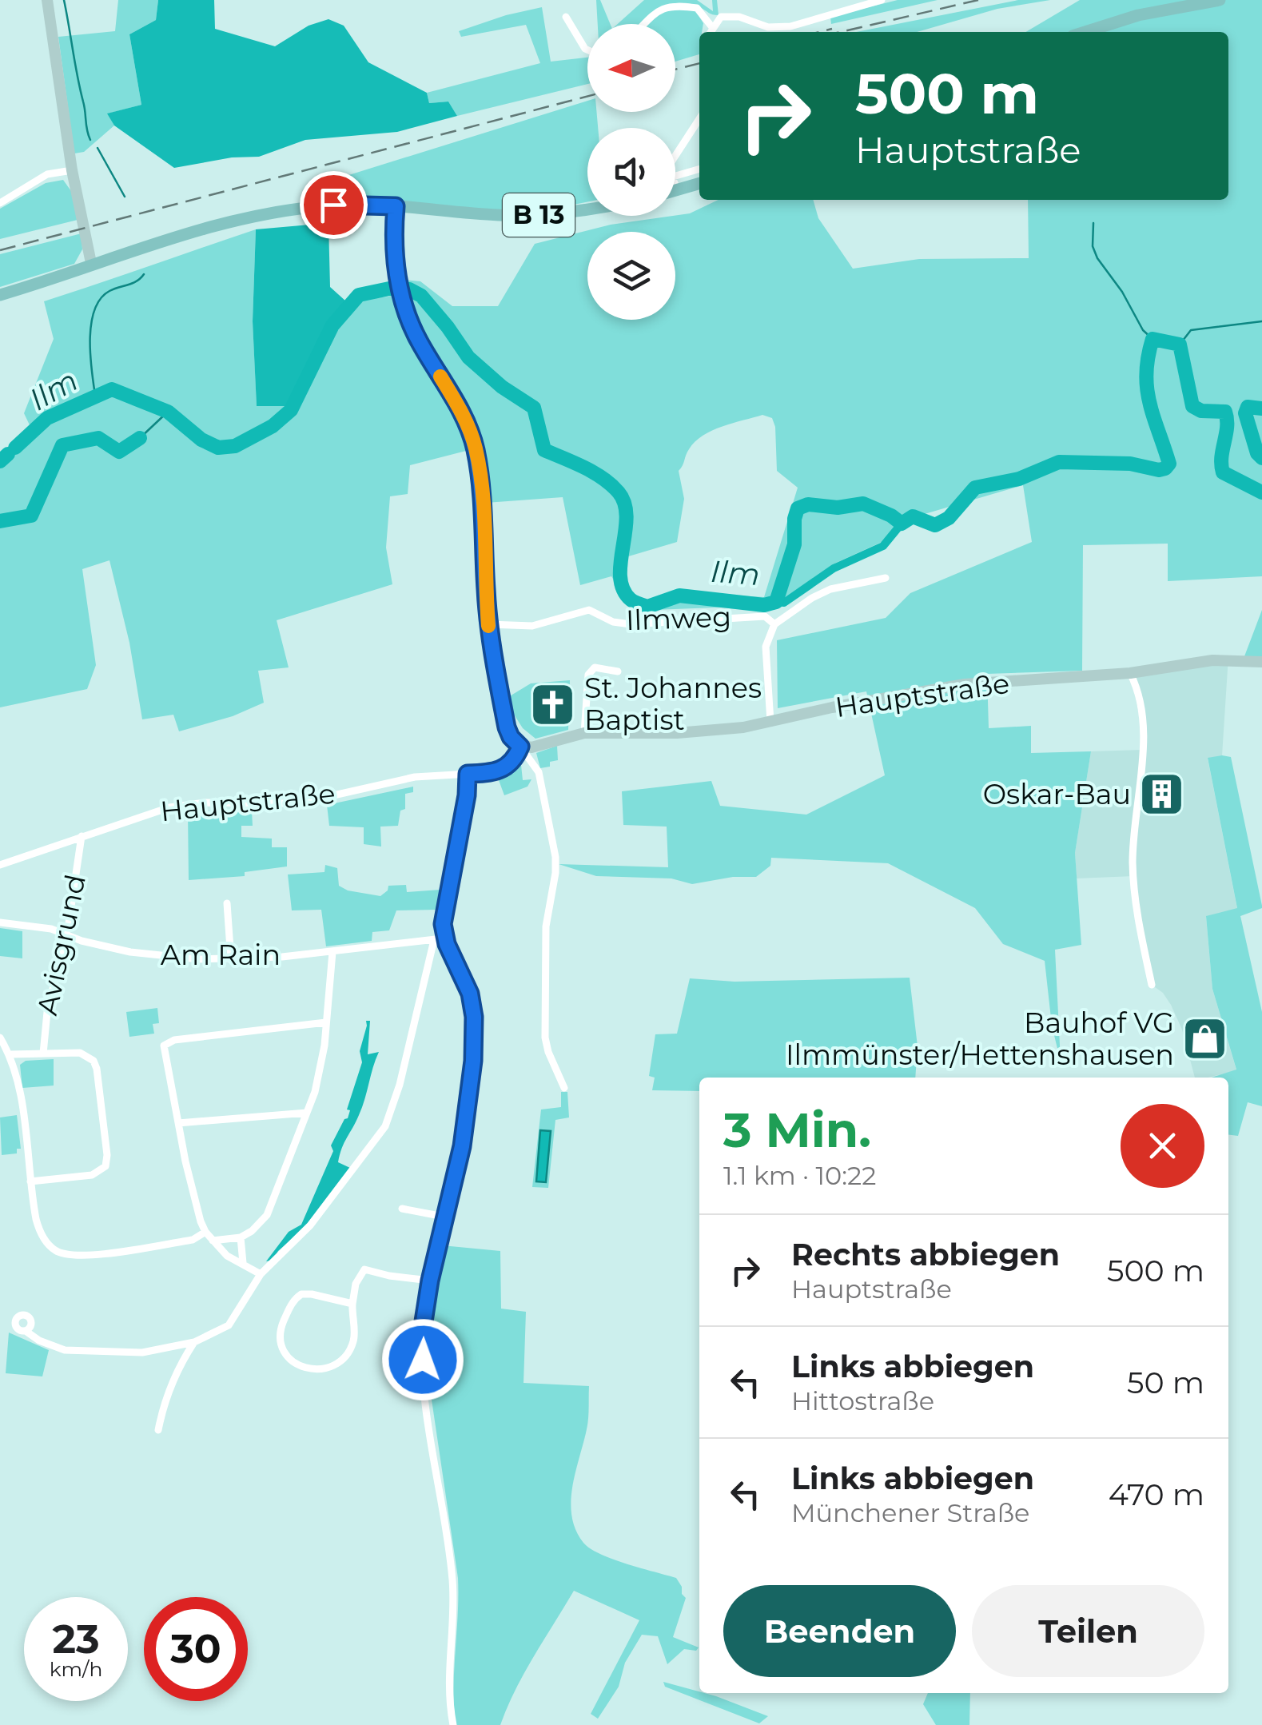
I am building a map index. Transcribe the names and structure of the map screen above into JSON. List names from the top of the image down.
{
  "streets": {
    "main road": ["B 13"],
    "street": [
      "Ilmweg",
      "Hauptstraße",
      "Avisgrund",
      "Am Rain"
    ]
  },
  "crossings": [
    ["Ilmweg", "Hauptstraße"],
    ["Hauptstraße", "Avisgrund"],
    ["Avisgrund", "Am Rain"]
  ],
  "water": ["Ilm"],
  "places": {
    "church": ["St. Johannes Baptist"],
    "building": ["Oskar-Bau"],
    "shop": ["Bauhof VG Ilmmünster/Hettenshausen"]
  },
  "north": "left",
  "page": {
    "turn": ["500 m", "Hauptstraße"],
    "heading": ["3 Min.", "1.1 km · 10:22"],
    "list": [
      {
        "name": "Rechts abbiegen",
        "note": "Hauptstraße",
        "value": "500 m"
      },
      {
        "name": "Links abbiegen",
        "note": "Hittostraße",
        "value": "50 m"
      },
      {
        "name": "Links abbiegen",
        "note": "Münchener Straße",
        "value": "470 m"
      }
    ],
    "buttons": ["Beenden", "Teilen"],
    "speed": "23 km/h",
    "limit": "30"
  }
}
